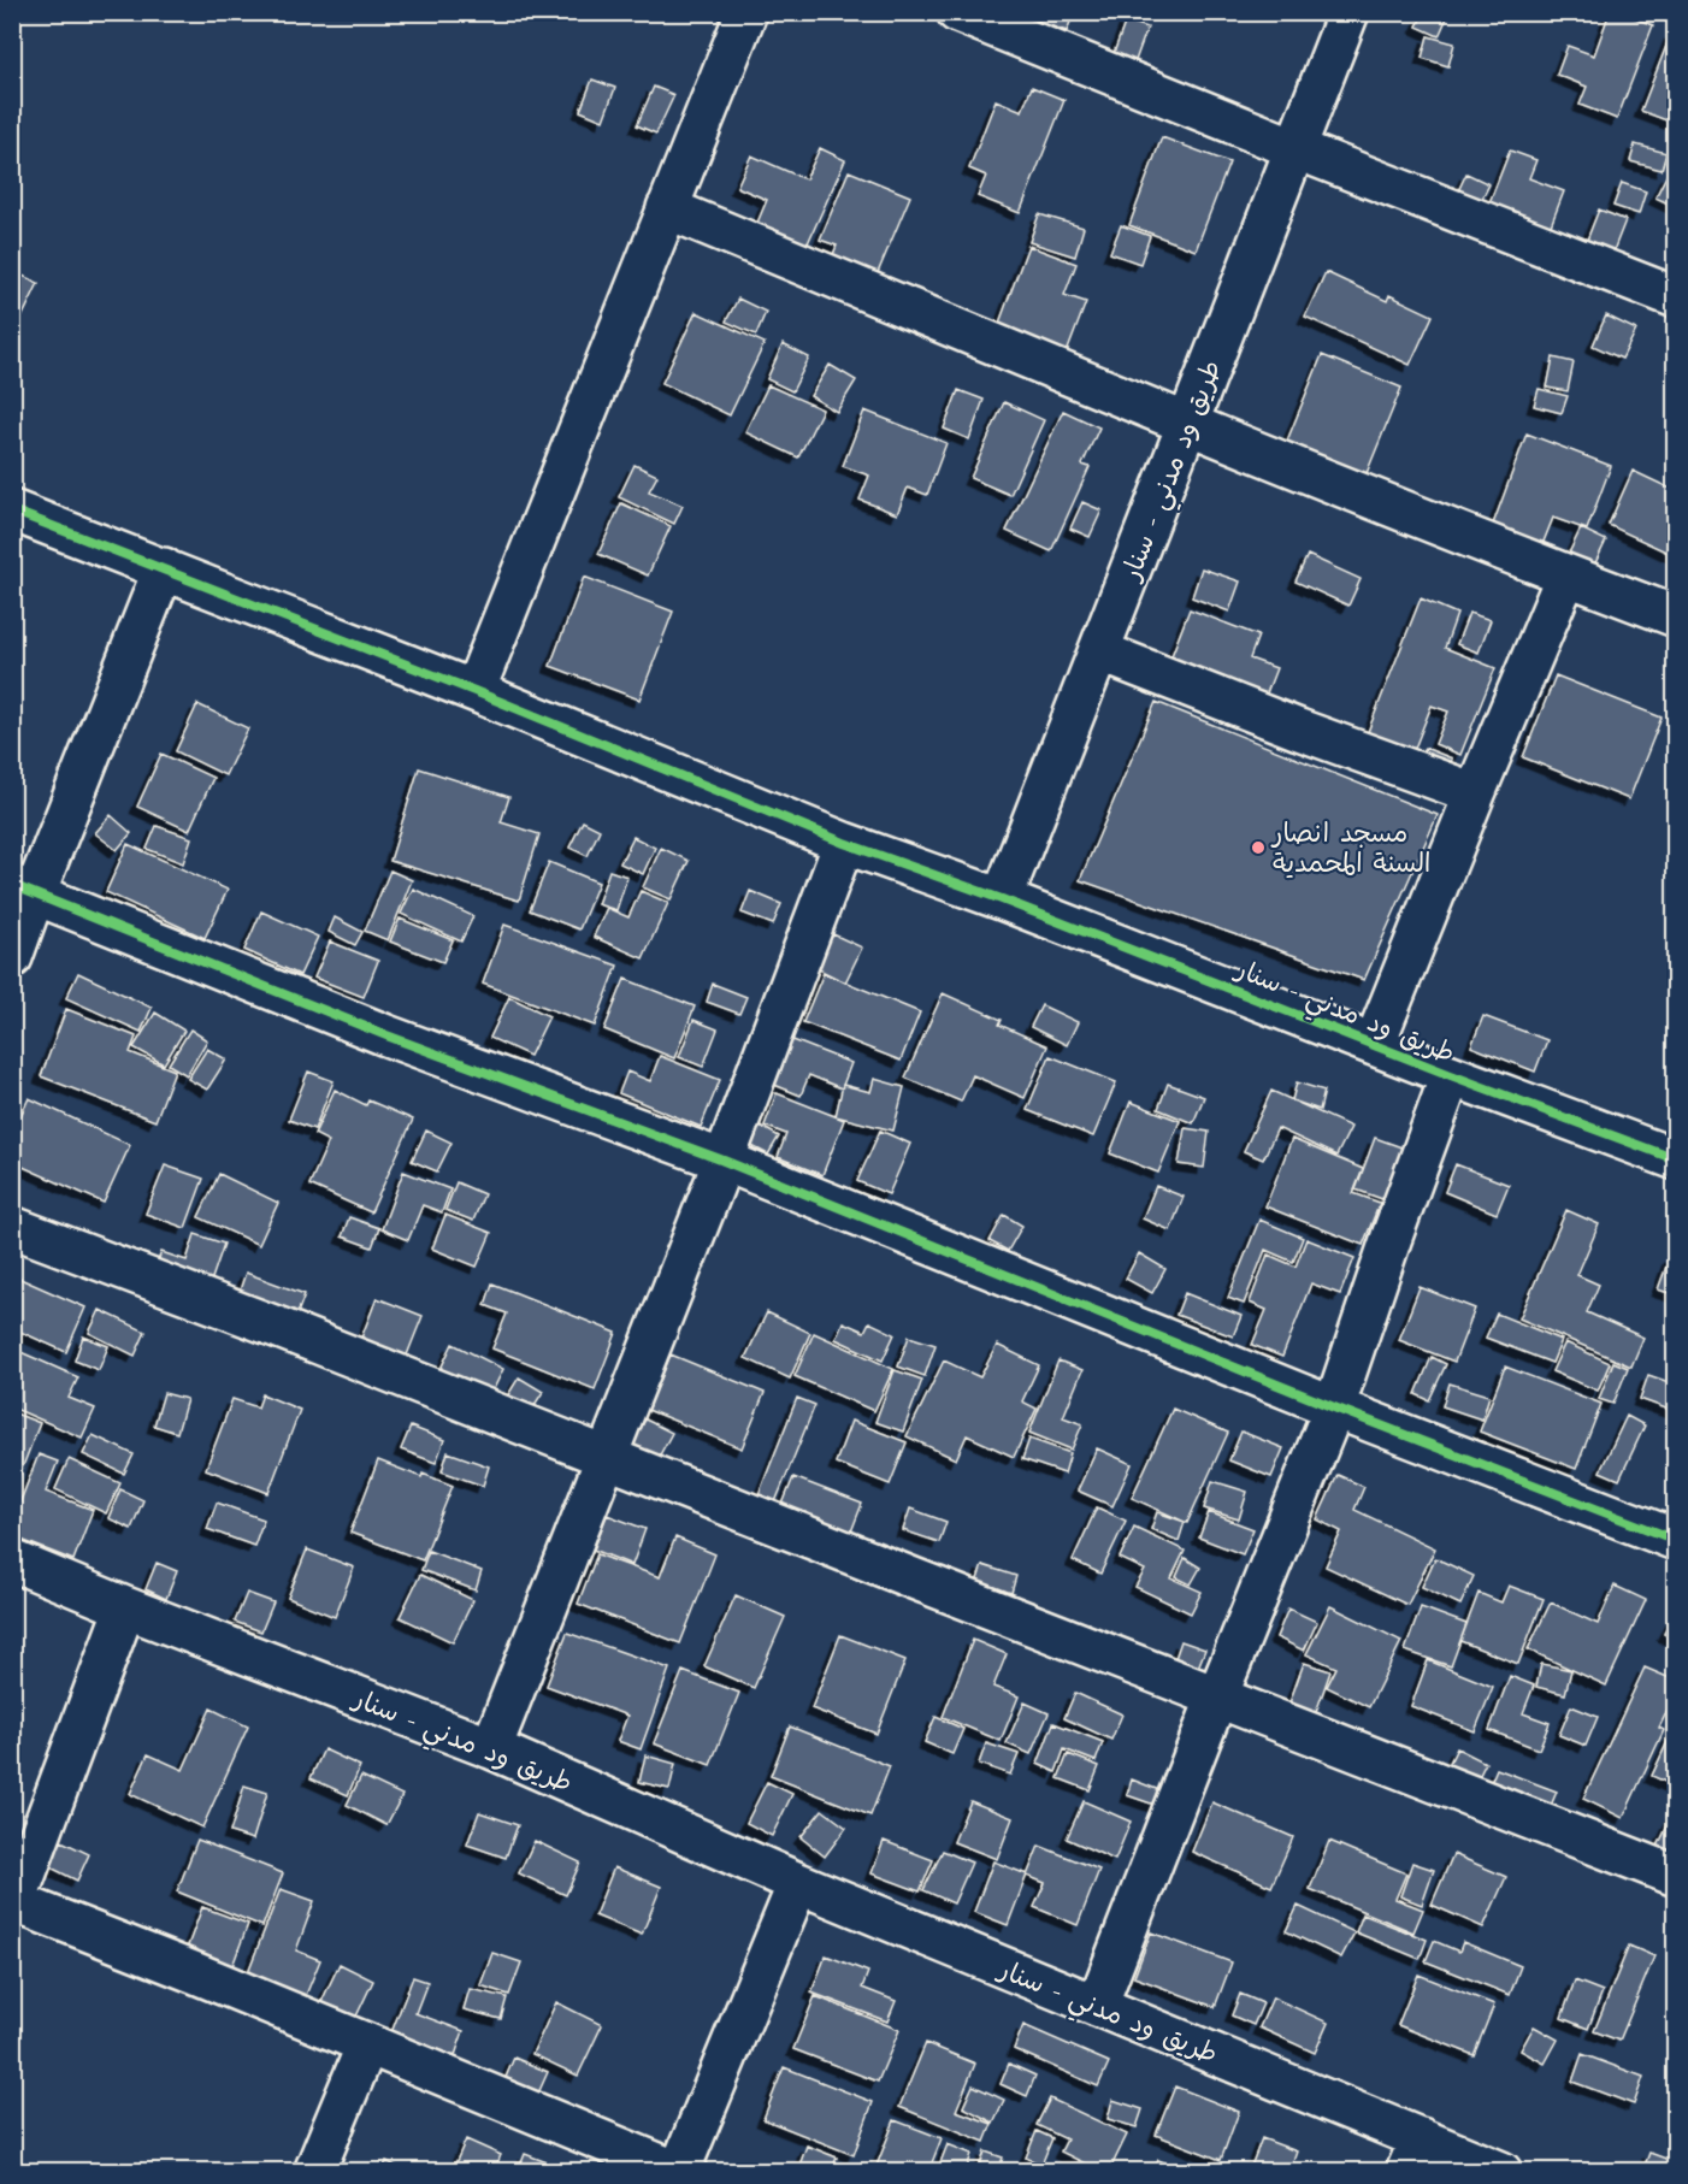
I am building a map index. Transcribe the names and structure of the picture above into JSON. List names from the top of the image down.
{
  "streets": {
    "street": ["طريق ود مدني - سنار"]
  },
  "places": ["مسجد انصار السنة المحمدية"]
}
